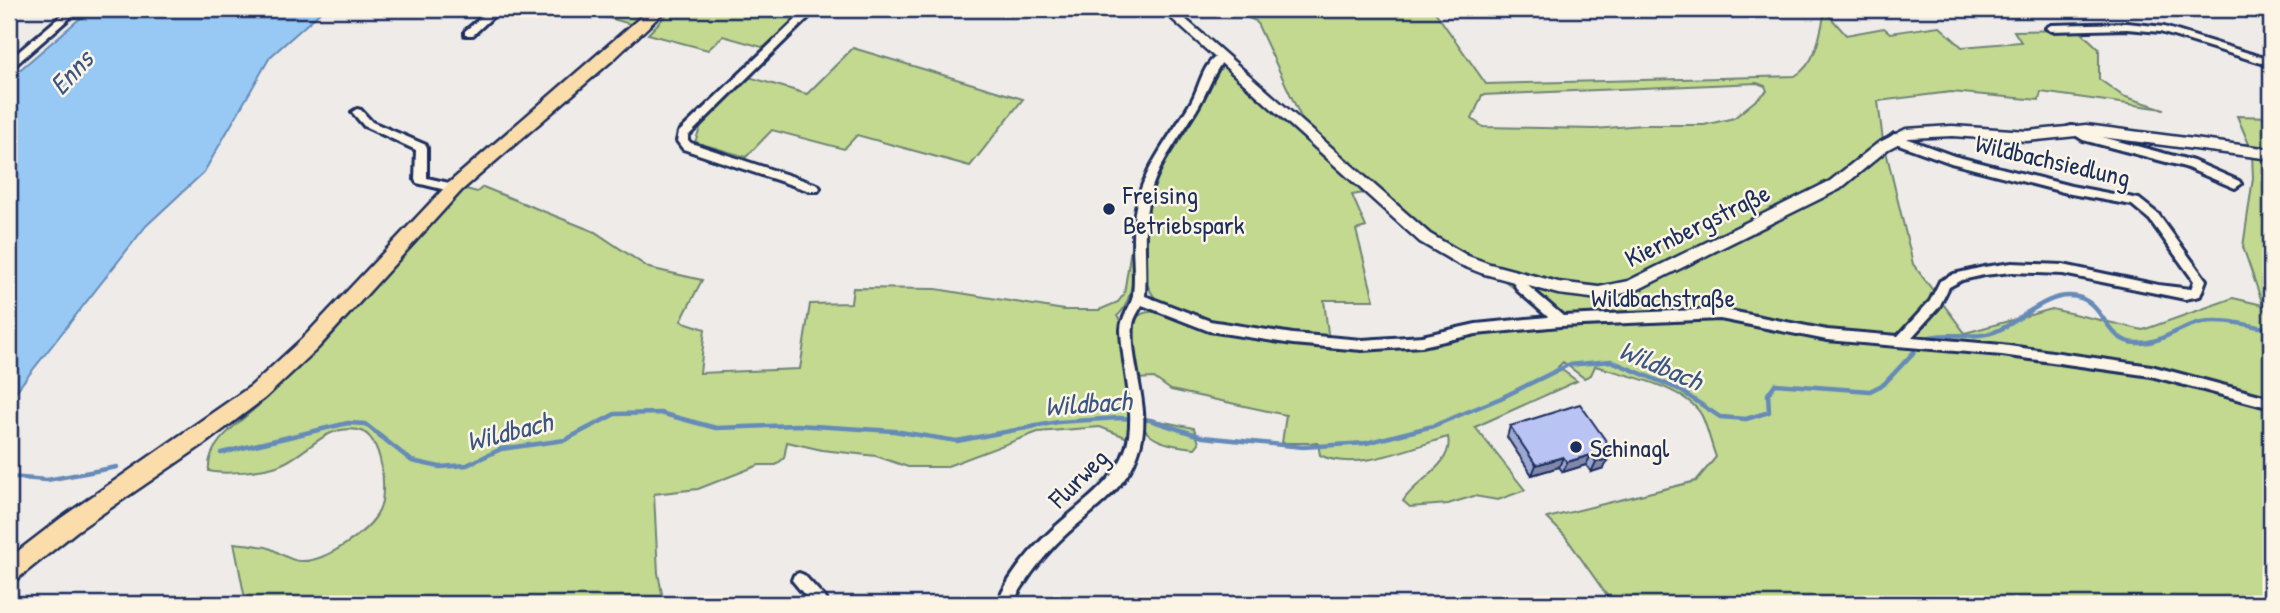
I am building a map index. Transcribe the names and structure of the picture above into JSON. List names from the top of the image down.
{
  "streets": {
    "street": [
      "Wildbachsiedlung",
      "Kiernbergstraße",
      "Wildbachstraße",
      "Flurweg"
    ]
  },
  "crossings": [
    ["Wildbachsiedlung", "Kiernbergstraße"],
    ["Wildbachsiedlung", "Wildbachstraße"],
    ["Kiernbergstraße", "Flurweg"],
    ["Wildbachstraße", "Flurweg"]
  ],
  "water": ["Enns", "Wildbach"],
  "places": ["Freising Betriebspark", "Schinagl"]
}
